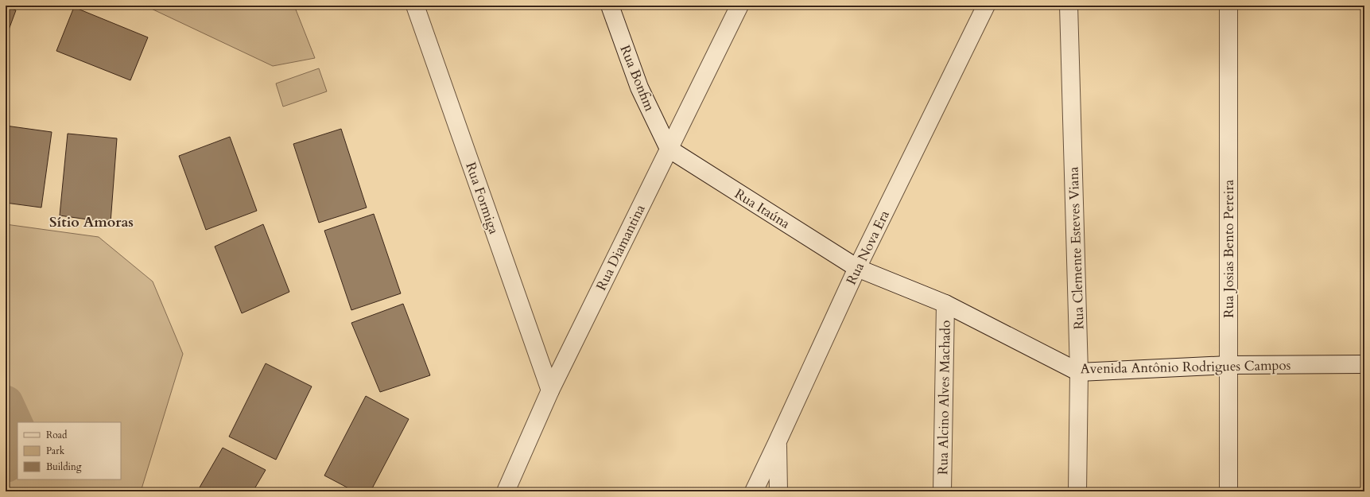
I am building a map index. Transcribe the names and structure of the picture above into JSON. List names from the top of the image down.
{
  "streets": {
    "street": [
      "Rua Bonfim",
      "Rua Formiga",
      "Rua Itaúna",
      "Rua Diamantina",
      "Rua Nova Era",
      "Rua Clemente Esteves Viana",
      "Rua Josias Bento Pereira",
      "Avenida Antônio Rodrigues Campos",
      "Rua Alcino Alves Machado"
    ]
  },
  "crossings": [
    ["Rua Bonfim", "Rua Itaúna"],
    ["Rua Bonfim", "Rua Diamantina"],
    ["Rua Formiga", "Rua Diamantina"],
    ["Rua Itaúna", "Rua Diamantina"],
    ["Rua Itaúna", "Rua Nova Era"],
    ["Rua Itaúna", "Avenida Antônio Rodrigues Campos"],
    ["Rua Nova Era", "Avenida Antônio Rodrigues Campos"],
    ["Rua Clemente Esteves Viana", "Avenida Antônio Rodrigues Campos"],
    ["Rua Josias Bento Pereira", "Avenida Antônio Rodrigues Campos"],
    ["Avenida Antônio Rodrigues Campos", "Rua Alcino Alves Machado"]
  ],
  "districts": ["Sítio Amoras"],
  "legend": ["Road", "Park", "Building"]
}
